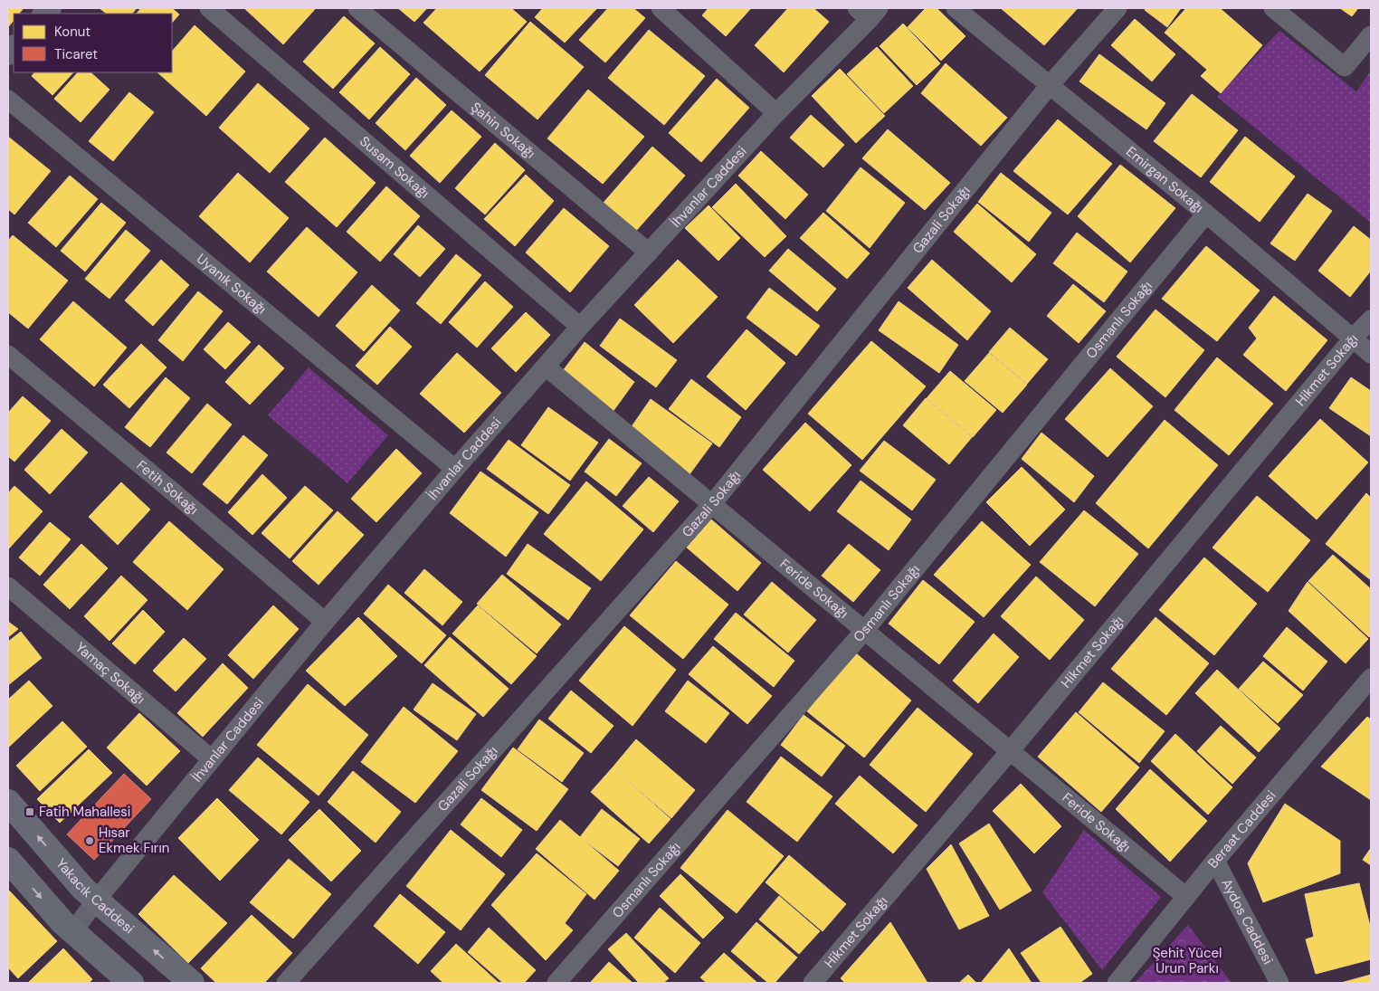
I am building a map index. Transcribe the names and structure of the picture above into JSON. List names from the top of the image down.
{
  "streets": {
    "main road": ["Yakacık Caddesi"],
    "street": [
      "Şahin Sokağı",
      "Susam Sokağı",
      "Emirgan Sokağı",
      "İhvanlar Caddesi",
      "Gazali Sokağı",
      "Uyanık Sokağı",
      "Osmanlı Sokağı",
      "Hikmet Sokağı",
      "Fetih Sokağı",
      "Feride Sokağı",
      "Yamaç Sokağı",
      "Beraat Caddesi",
      "Aydos Caddesi"
    ]
  },
  "crossings": [
    ["Şahin Sokağı", "İhvanlar Caddesi"],
    ["Susam Sokağı", "İhvanlar Caddesi"],
    ["Emirgan Sokağı", "Gazali Sokağı"],
    ["Emirgan Sokağı", "Osmanlı Sokağı"],
    ["Emirgan Sokağı", "Hikmet Sokağı"],
    ["İhvanlar Caddesi", "Uyanık Sokağı"],
    ["İhvanlar Caddesi", "Fetih Sokağı"],
    ["İhvanlar Caddesi", "Feride Sokağı"],
    ["İhvanlar Caddesi", "Yamaç Sokağı"],
    ["İhvanlar Caddesi", "Yakacık Caddesi"],
    ["Gazali Sokağı", "Feride Sokağı"],
    ["Osmanlı Sokağı", "Feride Sokağı"],
    ["Hikmet Sokağı", "Feride Sokağı"],
    ["Feride Sokağı", "Beraat Caddesi"],
    ["Beraat Caddesi", "Aydos Caddesi"]
  ],
  "parks": ["Şehit Yücel Urun Parkı"],
  "places": {
    "transit": ["Fatih Mahallesi"],
    "other": ["Hısar Ekmek Fırın"]
  },
  "legend": ["Konut", "Ticaret"]
}
